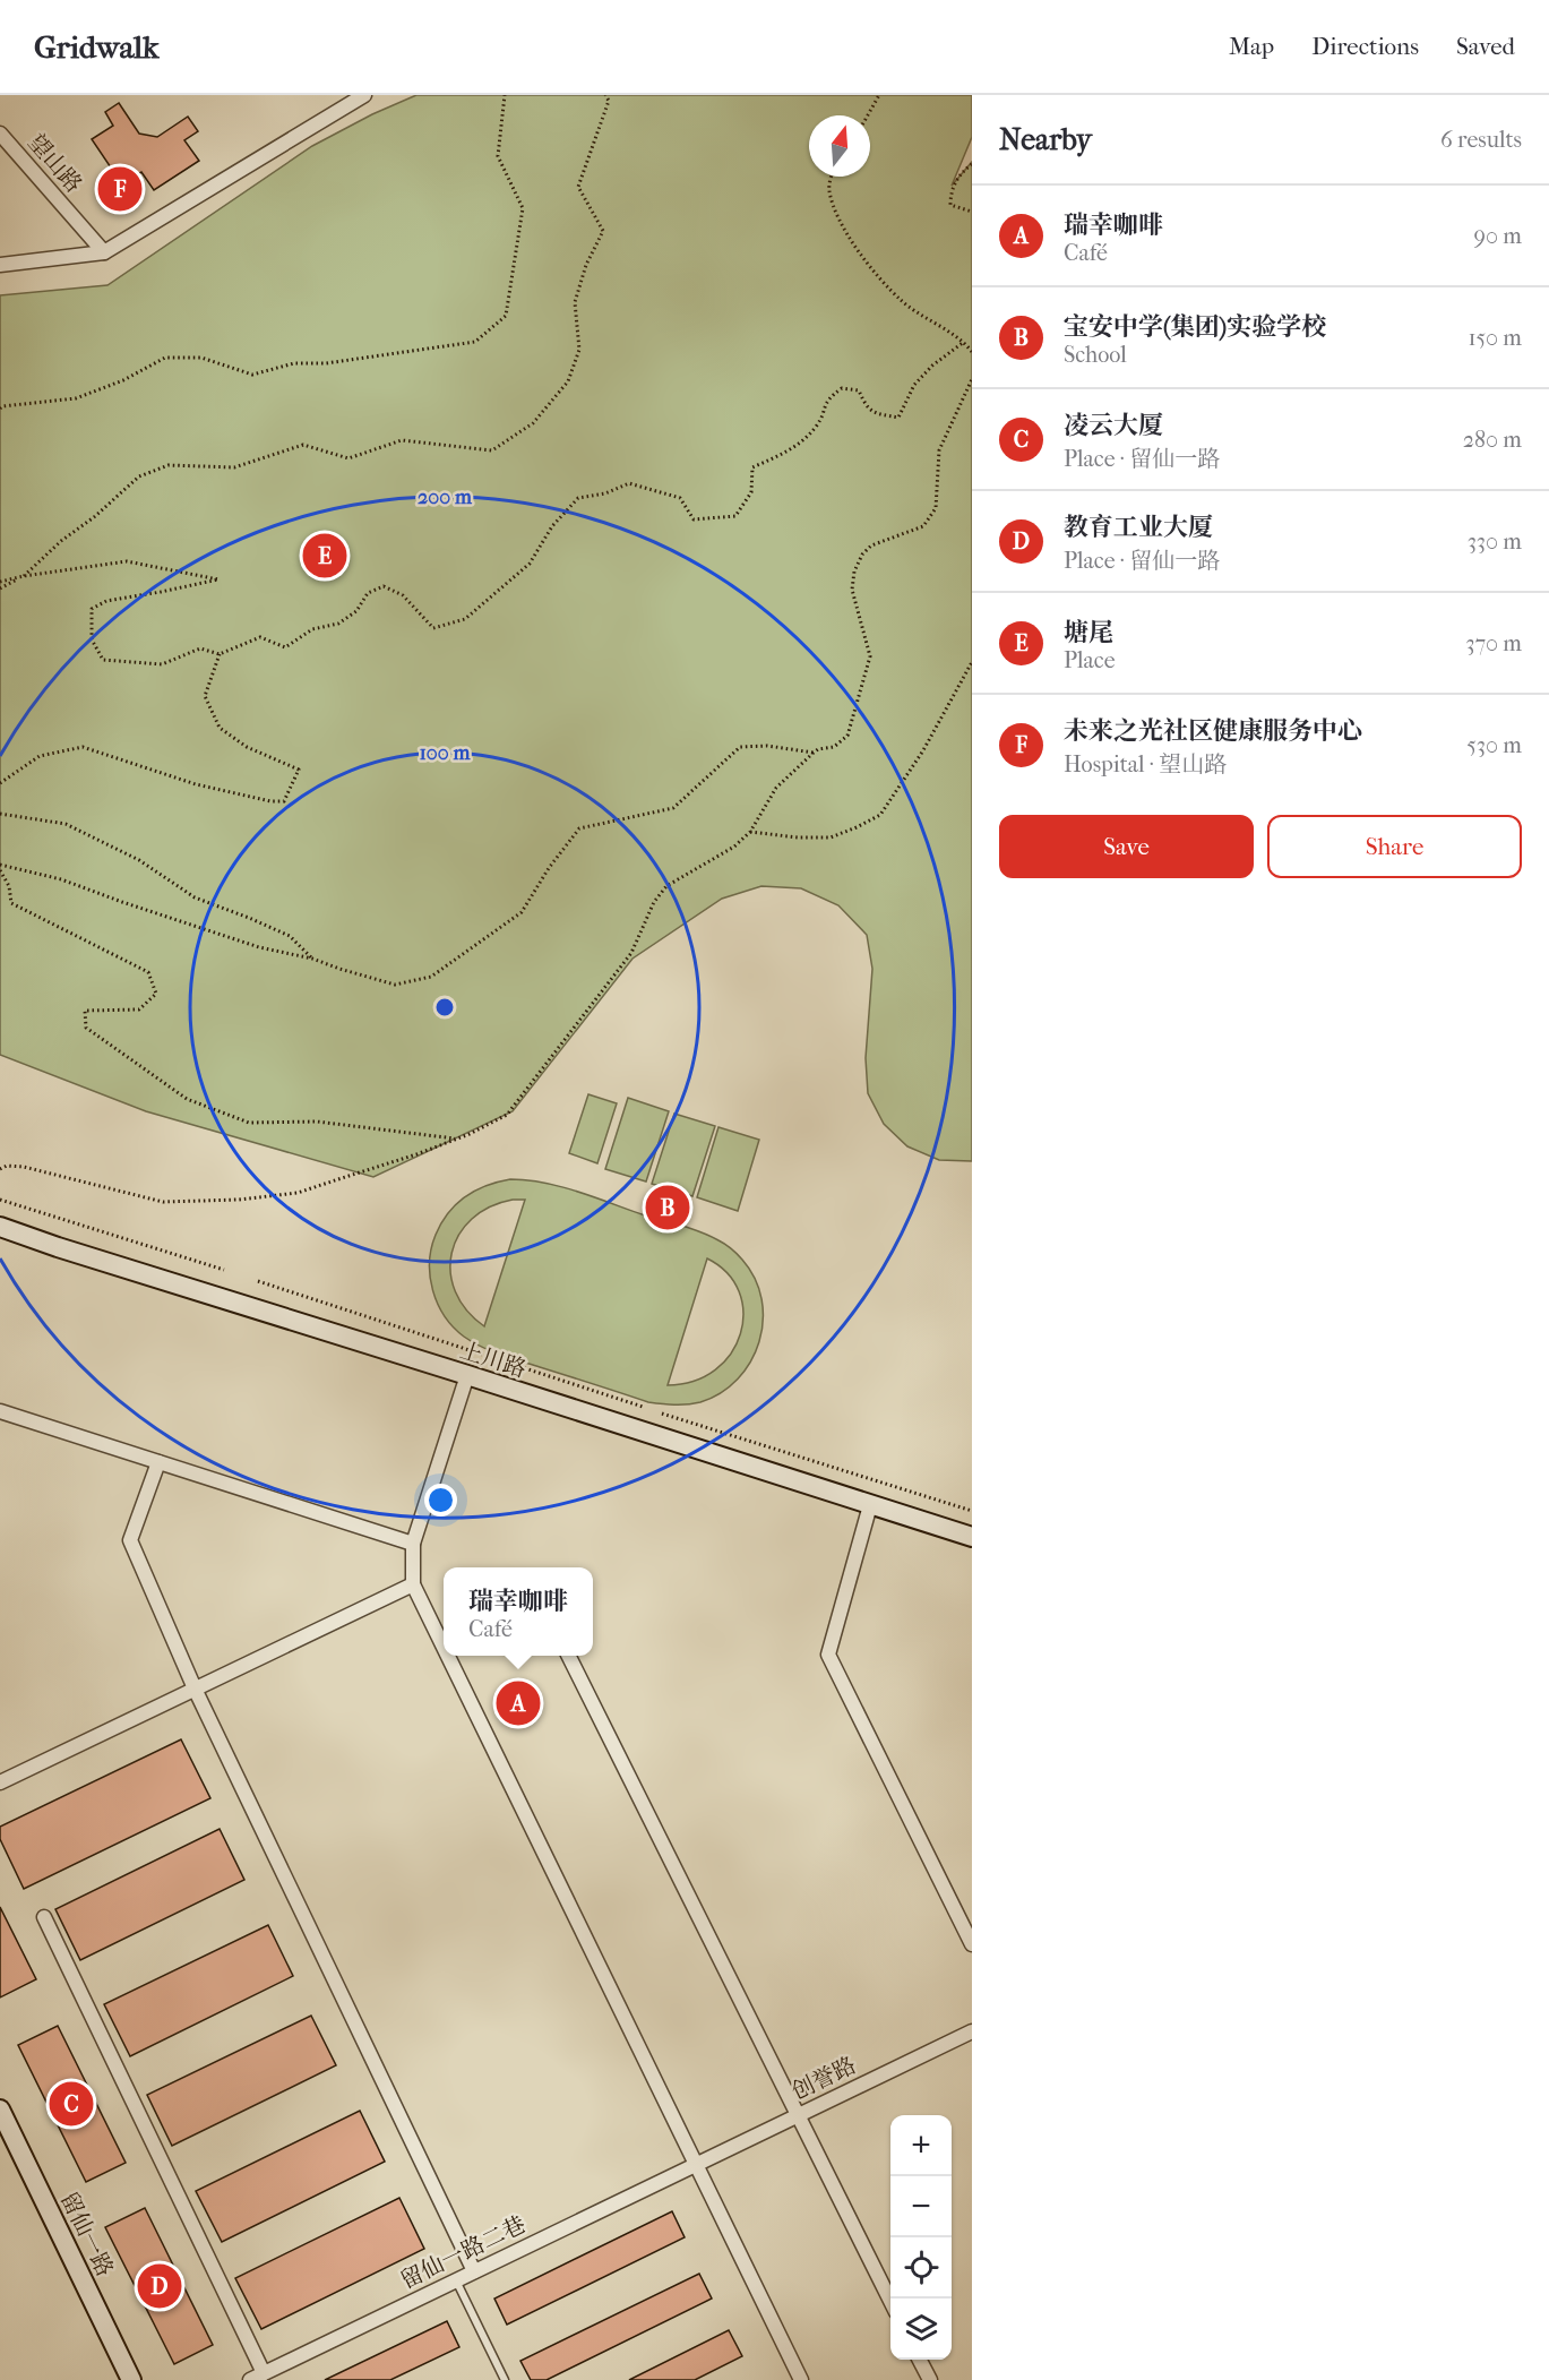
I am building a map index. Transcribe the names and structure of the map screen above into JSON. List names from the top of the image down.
{
  "streets": {
    "main road": ["上川路", "留仙一路"],
    "street": ["望山路", "创誉路", "留仙一路二巷"]
  },
  "crossings": [
    ["创誉路", "留仙一路二巷"]
  ],
  "north": "top",
  "page": {
    "header": "Gridwalk",
    "nav": ["Map", "Directions", "Saved"],
    "heading": ["Nearby", "6 results"],
    "pins": [
      "F",
      "E",
      "B",
      "A",
      "C",
      "D"
    ],
    "list": [
      {
        "mark": "A",
        "name": "瑞幸咖啡",
        "note": "Café",
        "value": "90 m"
      },
      {
        "mark": "B",
        "name": "宝安中学(集团)实验学校",
        "note": "School",
        "value": "150 m"
      },
      {
        "mark": "C",
        "name": "凌云大厦",
        "note": "Place · 留仙一路",
        "value": "280 m"
      },
      {
        "mark": "D",
        "name": "教育工业大厦",
        "note": "Place · 留仙一路",
        "value": "330 m"
      },
      {
        "mark": "E",
        "name": "塘尾",
        "note": "Place",
        "value": "370 m"
      },
      {
        "mark": "F",
        "name": "未来之光社区健康服务中心",
        "note": "Hospital · 望山路",
        "value": "530 m"
      }
    ],
    "buttons": ["Save", "Share"],
    "popup": ["瑞幸咖啡", "Café"],
    "map_buttons": ["+", "−"]
  },
  "rings": ["200 m", "100 m"]
}
